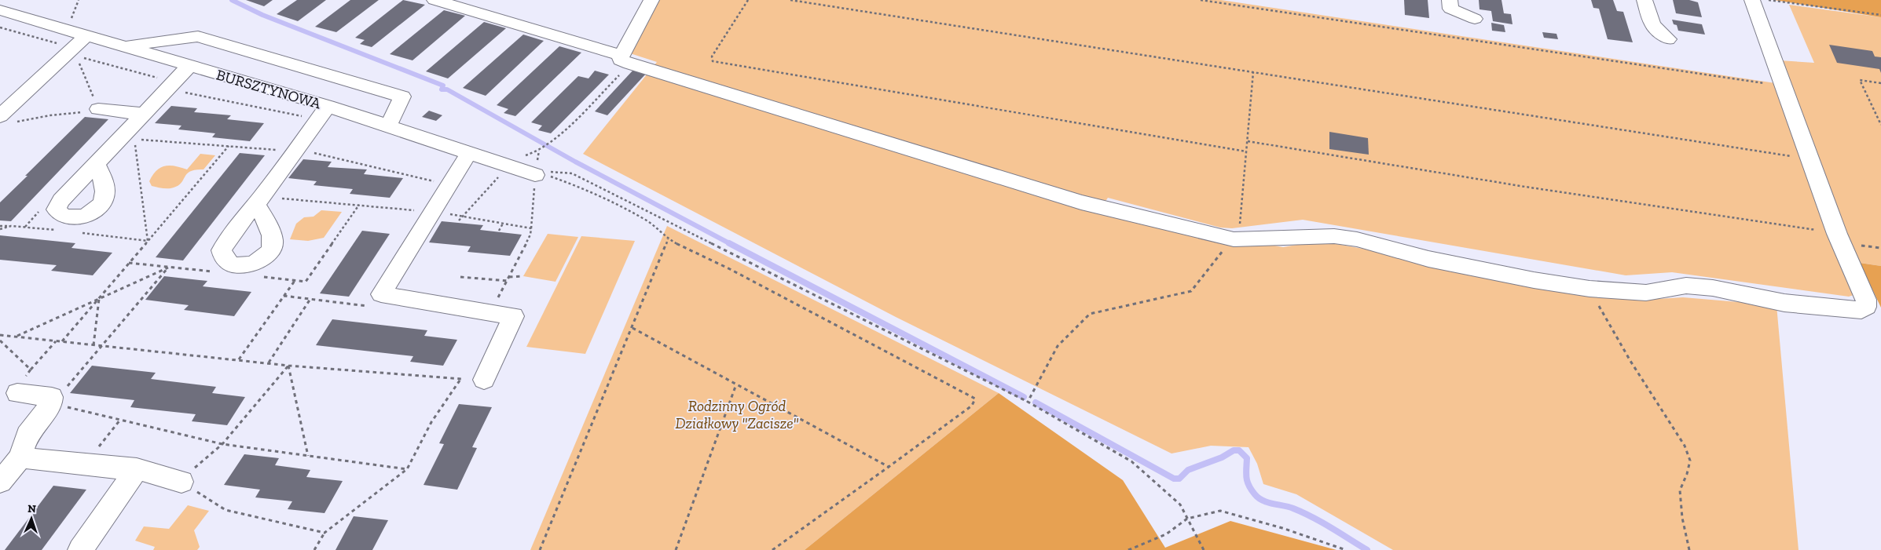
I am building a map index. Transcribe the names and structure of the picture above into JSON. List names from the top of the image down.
{
  "streets": {
    "street": ["BURSZTYNOWA"]
  },
  "parks": ["Rodzinny Ogród Działkowy \"Zacisze\""],
  "north": "top"
}
